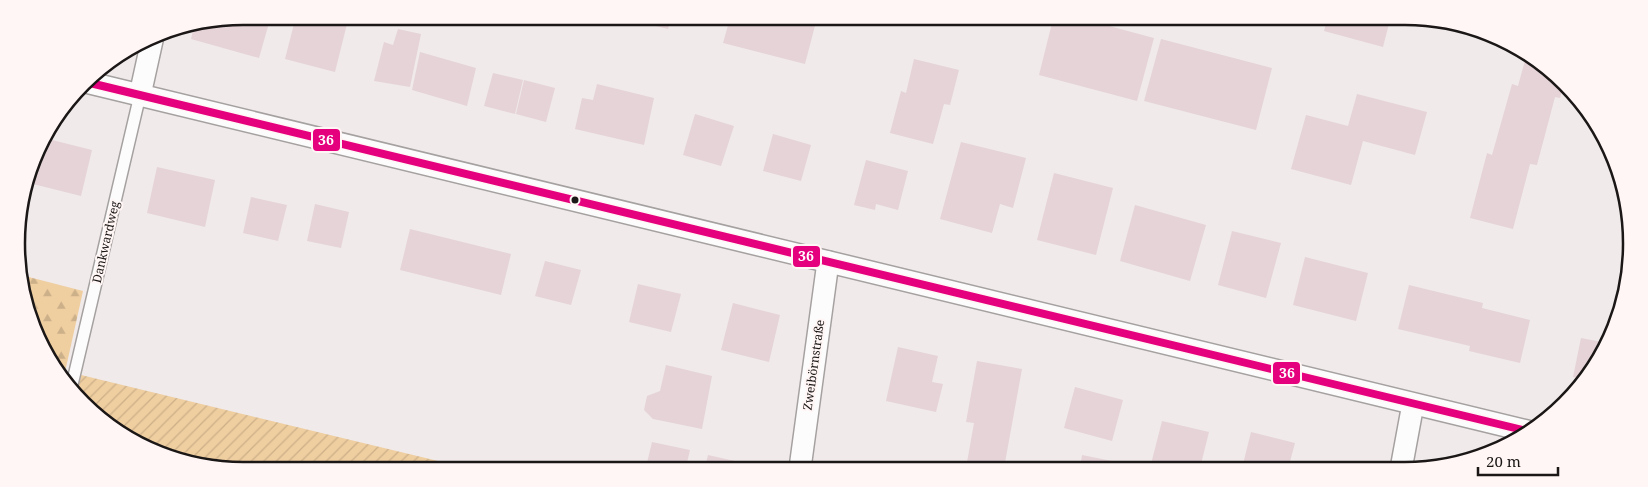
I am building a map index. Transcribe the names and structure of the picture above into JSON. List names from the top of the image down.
{
  "streets": {
    "street": ["Zweibörnstraße"],
    "lane": ["Dankwardweg"]
  },
  "lines": ["transit line 36"],
  "scale_bar": "20 m"
}
